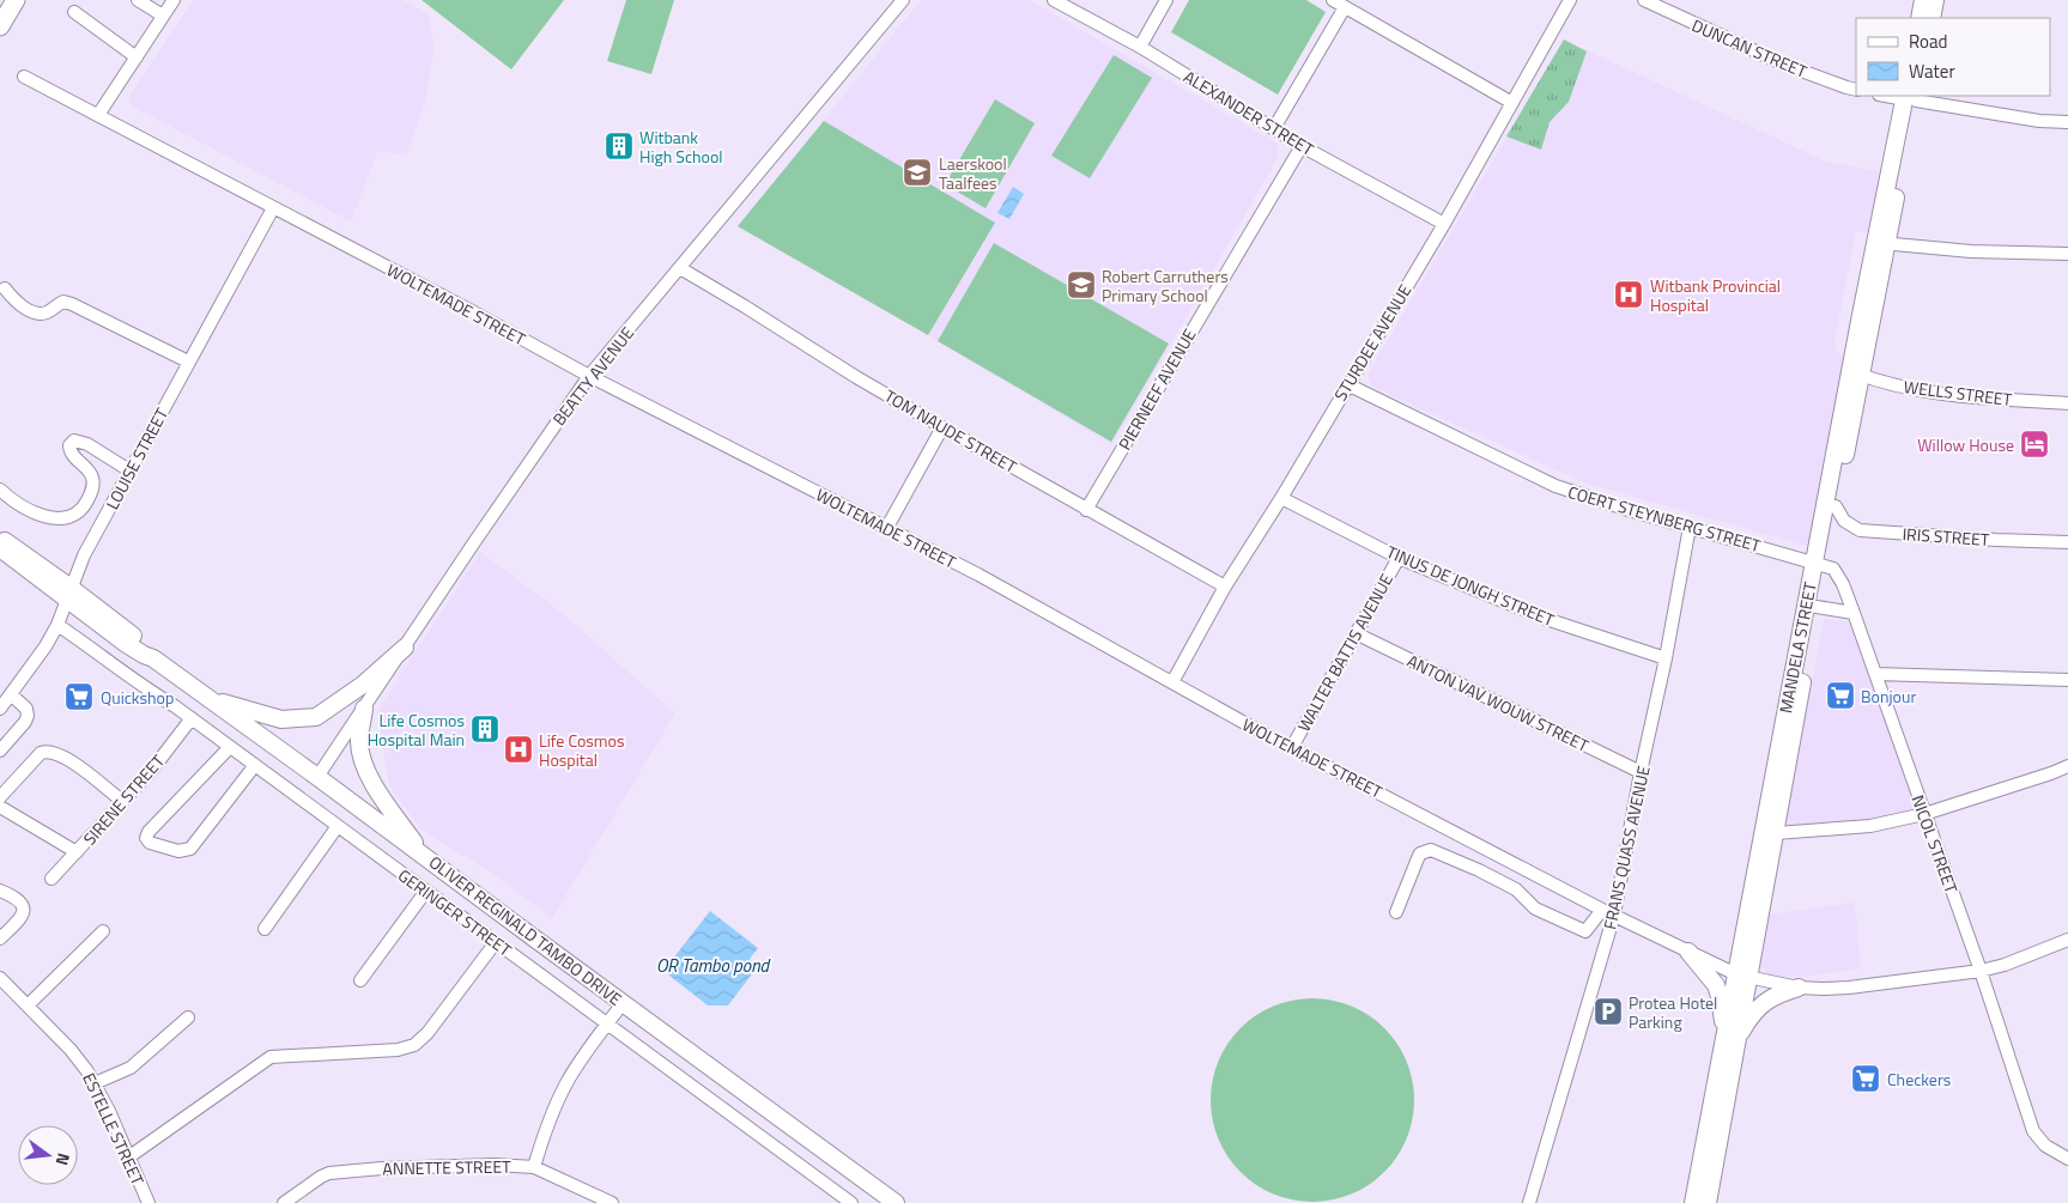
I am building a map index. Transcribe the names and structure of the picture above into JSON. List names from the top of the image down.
{
  "streets": {
    "main road": ["MANDELA STREET", "OLIVER REGINALD TAMBO DRIVE"],
    "street": [
      "DUNCAN STREET",
      "ALEXANDER STREET",
      "WOLTEMADE STREET",
      "STURDEE AVENUE",
      "BEATTY AVENUE",
      "PIERNEEF AVENUE",
      "WELLS STREET",
      "TOM NAUDE STREET",
      "LOUISE STREET",
      "COERT STEYNBERG STREET",
      "IRIS STREET",
      "TINUS DE JONGH STREET",
      "WALTER BATTIS AVENUE",
      "ANTON VAV WOUW STREET",
      "SIRENE STREET",
      "NICOL STREET",
      "FRANS QUASS AVENUE",
      "GERINGER STREET",
      "ESTELLE STREET",
      "ANNETTE STREET"
    ]
  },
  "crossings": [
    ["ALEXANDER STREET", "STURDEE AVENUE"],
    ["ALEXANDER STREET", "PIERNEEF AVENUE"],
    ["WOLTEMADE STREET", "STURDEE AVENUE"],
    ["WOLTEMADE STREET", "BEATTY AVENUE"],
    ["WOLTEMADE STREET", "LOUISE STREET"],
    ["WOLTEMADE STREET", "MANDELA STREET"],
    ["WOLTEMADE STREET", "WALTER BATTIS AVENUE"],
    ["WOLTEMADE STREET", "NICOL STREET"],
    ["WOLTEMADE STREET", "FRANS QUASS AVENUE"],
    ["STURDEE AVENUE", "TOM NAUDE STREET"],
    ["STURDEE AVENUE", "COERT STEYNBERG STREET"],
    ["STURDEE AVENUE", "TINUS DE JONGH STREET"],
    ["BEATTY AVENUE", "TOM NAUDE STREET"],
    ["BEATTY AVENUE", "OLIVER REGINALD TAMBO DRIVE"],
    ["PIERNEEF AVENUE", "TOM NAUDE STREET"],
    ["WELLS STREET", "MANDELA STREET"],
    ["LOUISE STREET", "GERINGER STREET"],
    ["LOUISE STREET", "OLIVER REGINALD TAMBO DRIVE"],
    ["COERT STEYNBERG STREET", "MANDELA STREET"],
    ["COERT STEYNBERG STREET", "NICOL STREET"],
    ["COERT STEYNBERG STREET", "FRANS QUASS AVENUE"],
    ["IRIS STREET", "MANDELA STREET"],
    ["TINUS DE JONGH STREET", "WALTER BATTIS AVENUE"],
    ["TINUS DE JONGH STREET", "FRANS QUASS AVENUE"],
    ["MANDELA STREET", "NICOL STREET"],
    ["WALTER BATTIS AVENUE", "ANTON VAV WOUW STREET"],
    ["ANTON VAV WOUW STREET", "FRANS QUASS AVENUE"],
    ["SIRENE STREET", "GERINGER STREET"]
  ],
  "water": ["OR Tambo pond"],
  "places": {
    "building": ["Witbank High School", "Life Cosmos Hospital Main"],
    "school or university": ["Laerskool Taalfees", "Robert Carruthers Primary School"],
    "hospital": ["Witbank Provincial Hospital", "Life Cosmos Hospital"],
    "hotel": ["Willow House"],
    "supermarket": ["Bonjour", "Quickshop", "Checkers"],
    "parking": ["Protea Hotel Parking"]
  },
  "legend": ["Road", "Water"],
  "north": "right"
}
